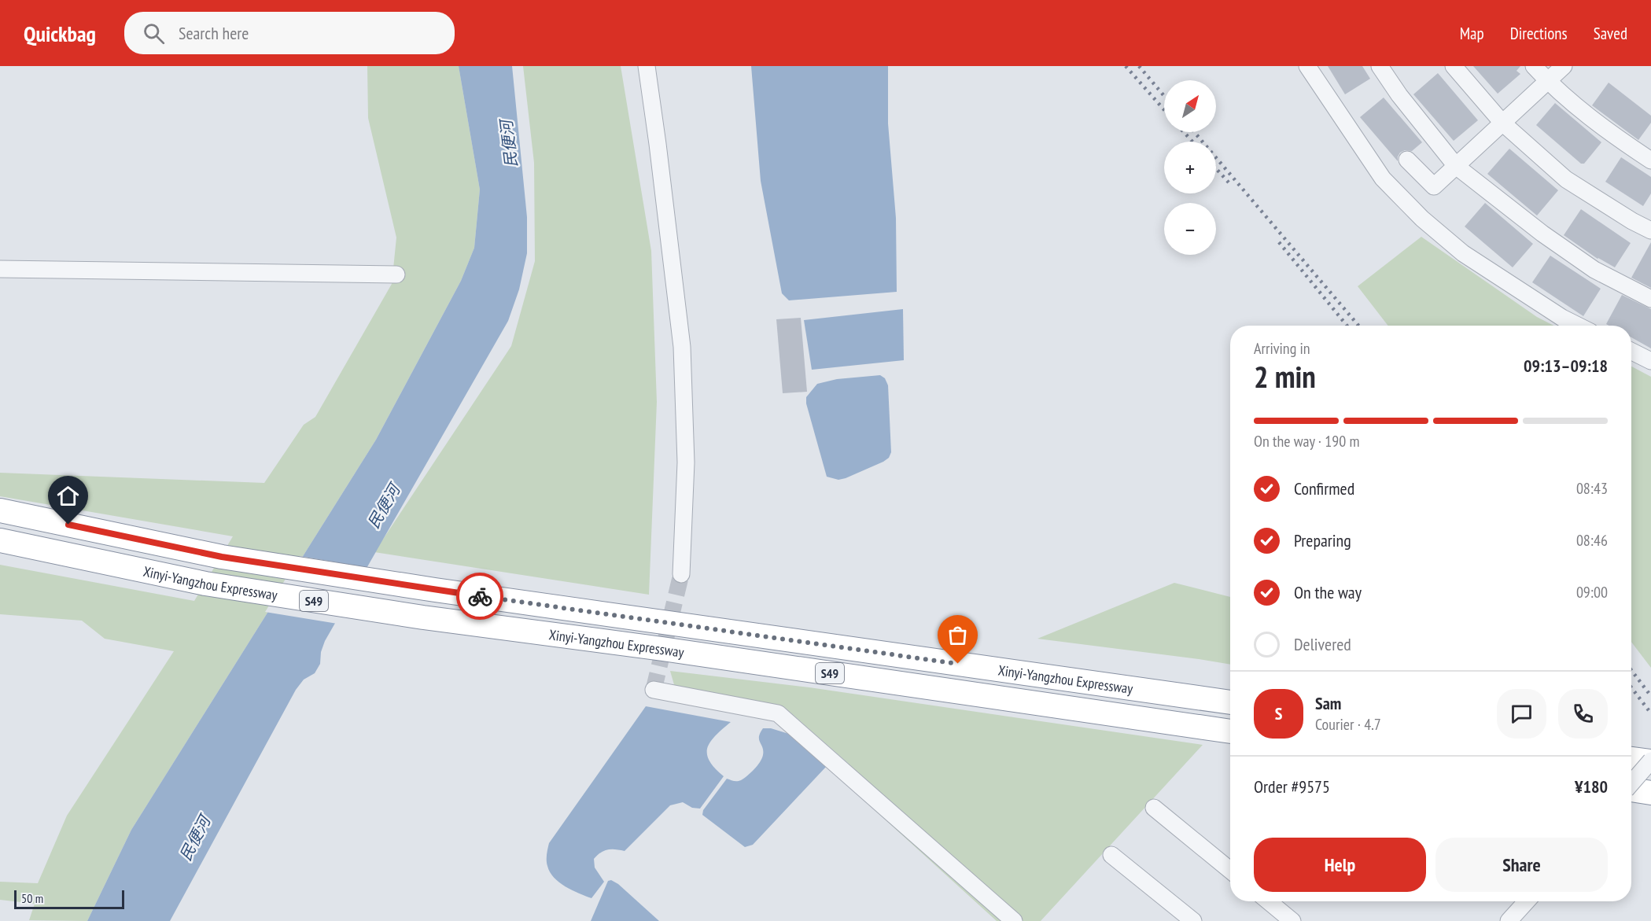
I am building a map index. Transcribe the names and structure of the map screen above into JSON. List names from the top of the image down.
{
  "streets": {
    "highway": ["Xinyi-Yangzhou Expressway", "S49"]
  },
  "water": ["民便河"],
  "scale_bar": "50 m",
  "north": "top right",
  "page": {
    "header": "Quickbag",
    "search": "Search here",
    "nav": ["Map", "Directions", "Saved"],
    "map_buttons": ["+", "−"],
    "heading": ["2 min", "Arriving in", "09:13–09:18"],
    "panel": [
      "Sam",
      "Courier · 4.7",
      "Order #9575",
      "¥180"
    ],
    "bar": "On the way · 190 m",
    "list": [
      ["Confirmed", "08:43"],
      ["Preparing", "08:46"],
      ["On the way", "09:00"],
      "Delivered"
    ],
    "round": "S",
    "buttons": ["Help", "Share"],
    "scale": "50 m"
  }
}
